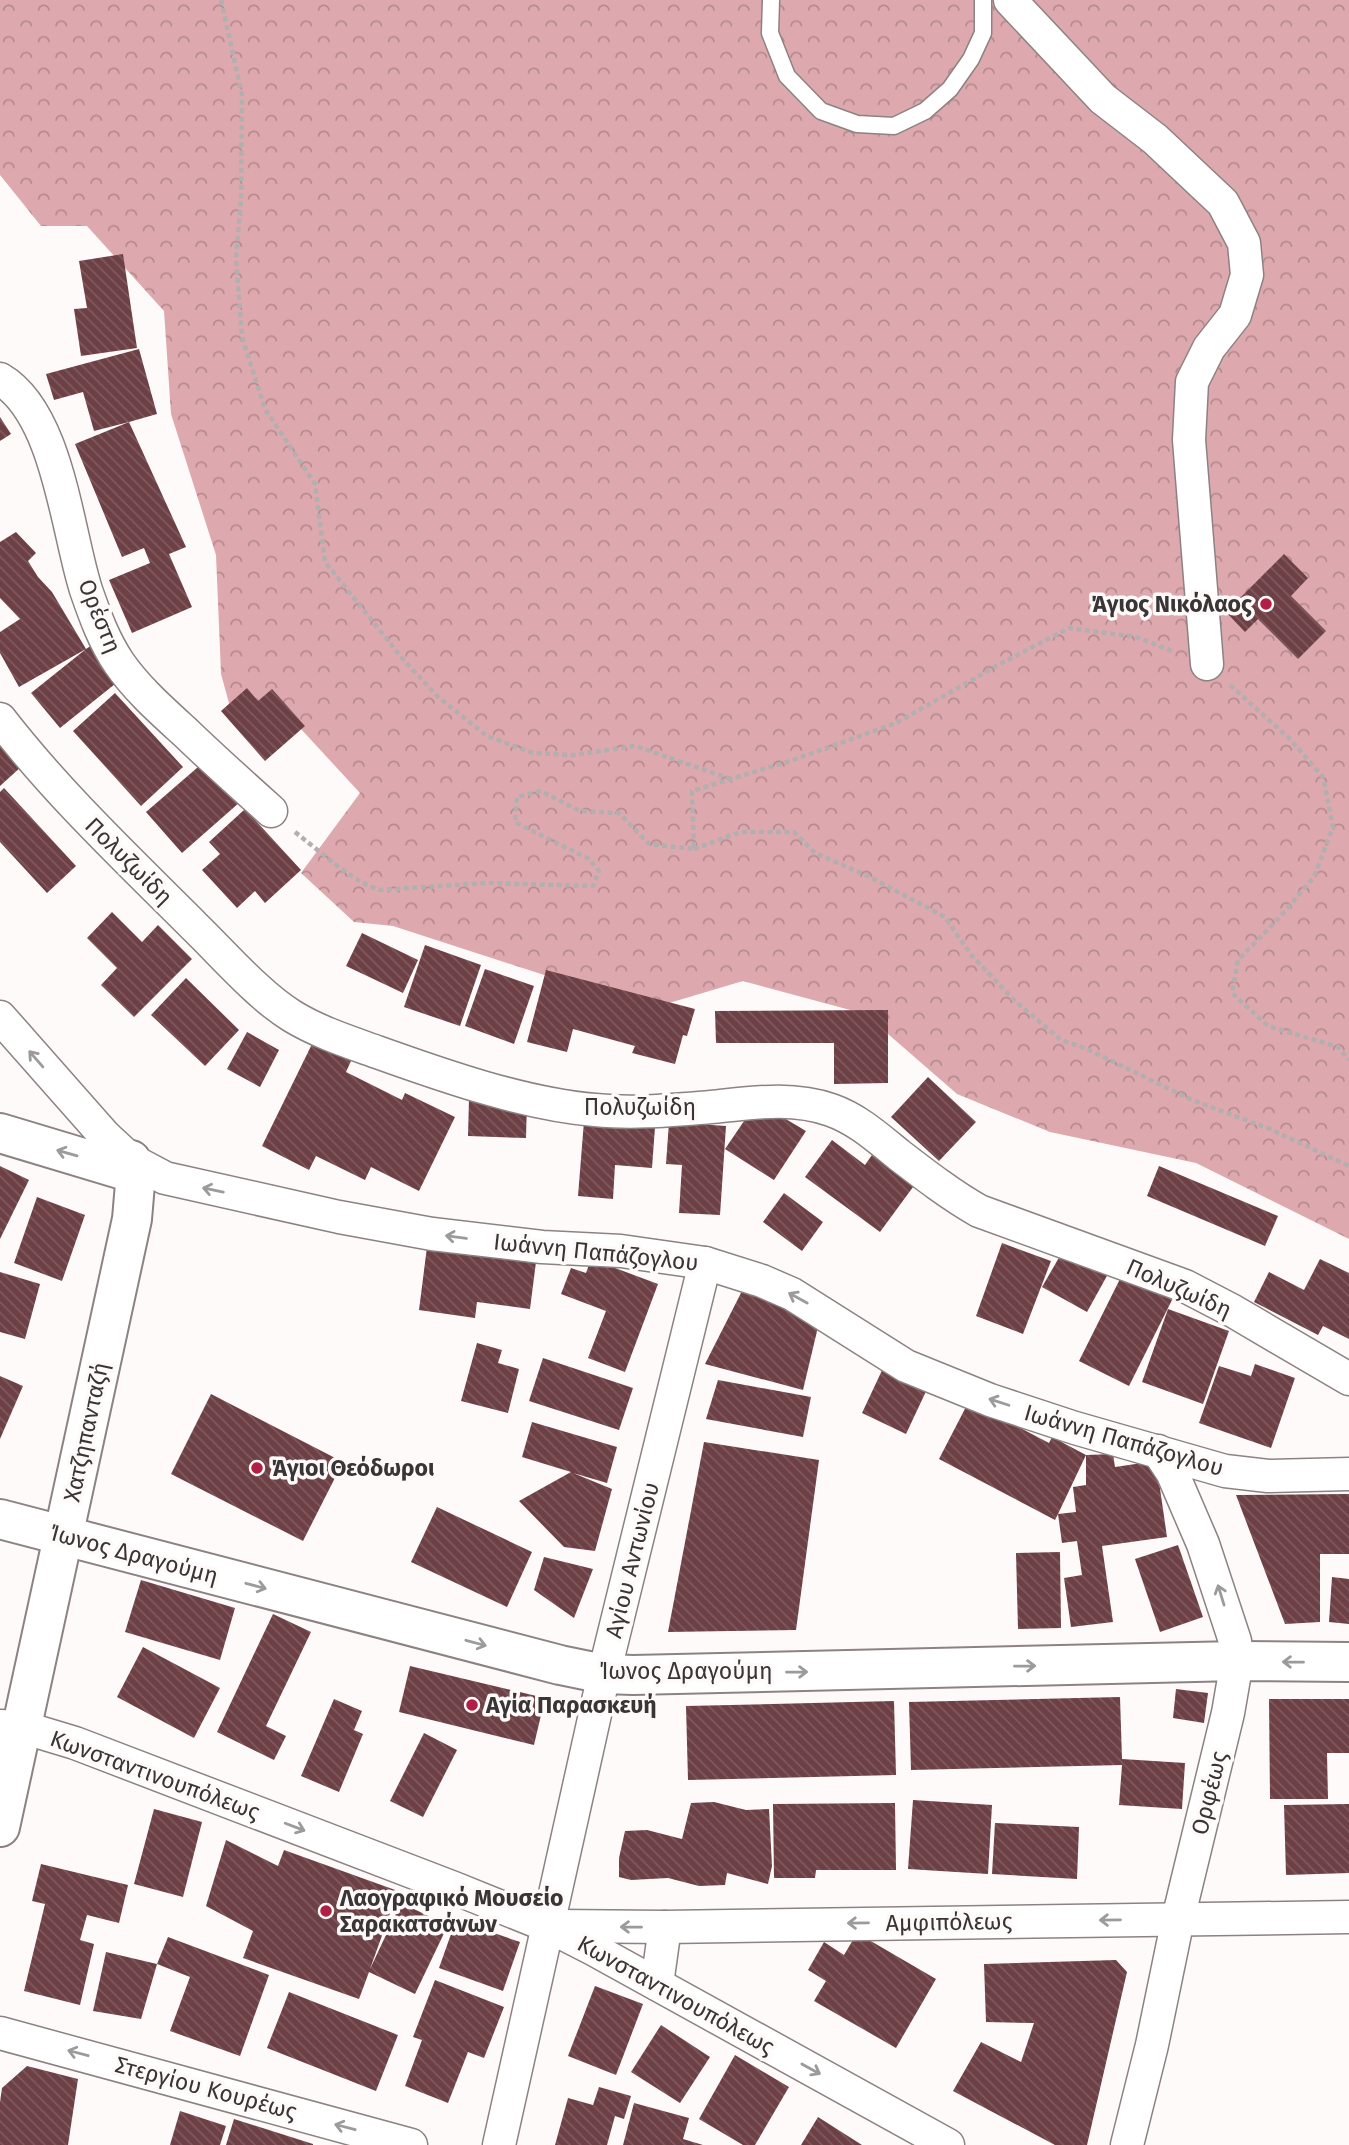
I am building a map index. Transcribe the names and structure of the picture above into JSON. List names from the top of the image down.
{
  "streets": {
    "street": [
      "Ορέστη",
      "Πολυζωίδη",
      "Ιωάννη Παπάζογλου",
      "Χατζηπανταζή",
      "Ίωνος Δραγούμη",
      "Αγίου Αντωνίου",
      "Κωνσταντινουπόλεως",
      "Ορφέως",
      "Αμφιπόλεως",
      "Στεργίου Κουρέως"
    ]
  },
  "crossings": [
    ["Ιωάννη Παπάζογλου", "Χατζηπανταζή"],
    ["Ιωάννη Παπάζογλου", "Αγίου Αντωνίου"],
    ["Ιωάννη Παπάζογλου", "Ορφέως"],
    ["Χατζηπανταζή", "Ίωνος Δραγούμη"],
    ["Χατζηπανταζή", "Κωνσταντινουπόλεως"],
    ["Ίωνος Δραγούμη", "Αγίου Αντωνίου"],
    ["Ίωνος Δραγούμη", "Ορφέως"],
    ["Αγίου Αντωνίου", "Κωνσταντινουπόλεως"],
    ["Αγίου Αντωνίου", "Αμφιπόλεως"],
    ["Κωνσταντινουπόλεως", "Αμφιπόλεως"],
    ["Ορφέως", "Αμφιπόλεως"]
  ],
  "one_way": [
    "Ιωάννη Παπάζογλου",
    "Ίωνος Δραγούμη",
    "Κωνσταντινουπόλεως",
    "Αμφιπόλεως",
    "Στεργίου Κουρέως"
  ],
  "places": [
    "Άγιος Νικόλαος",
    "Άγιοι Θεόδωροι",
    "Αγία Παρασκευή",
    "Λαογραφικό Μουσείο Σαρακατσάνων"
  ]
}
